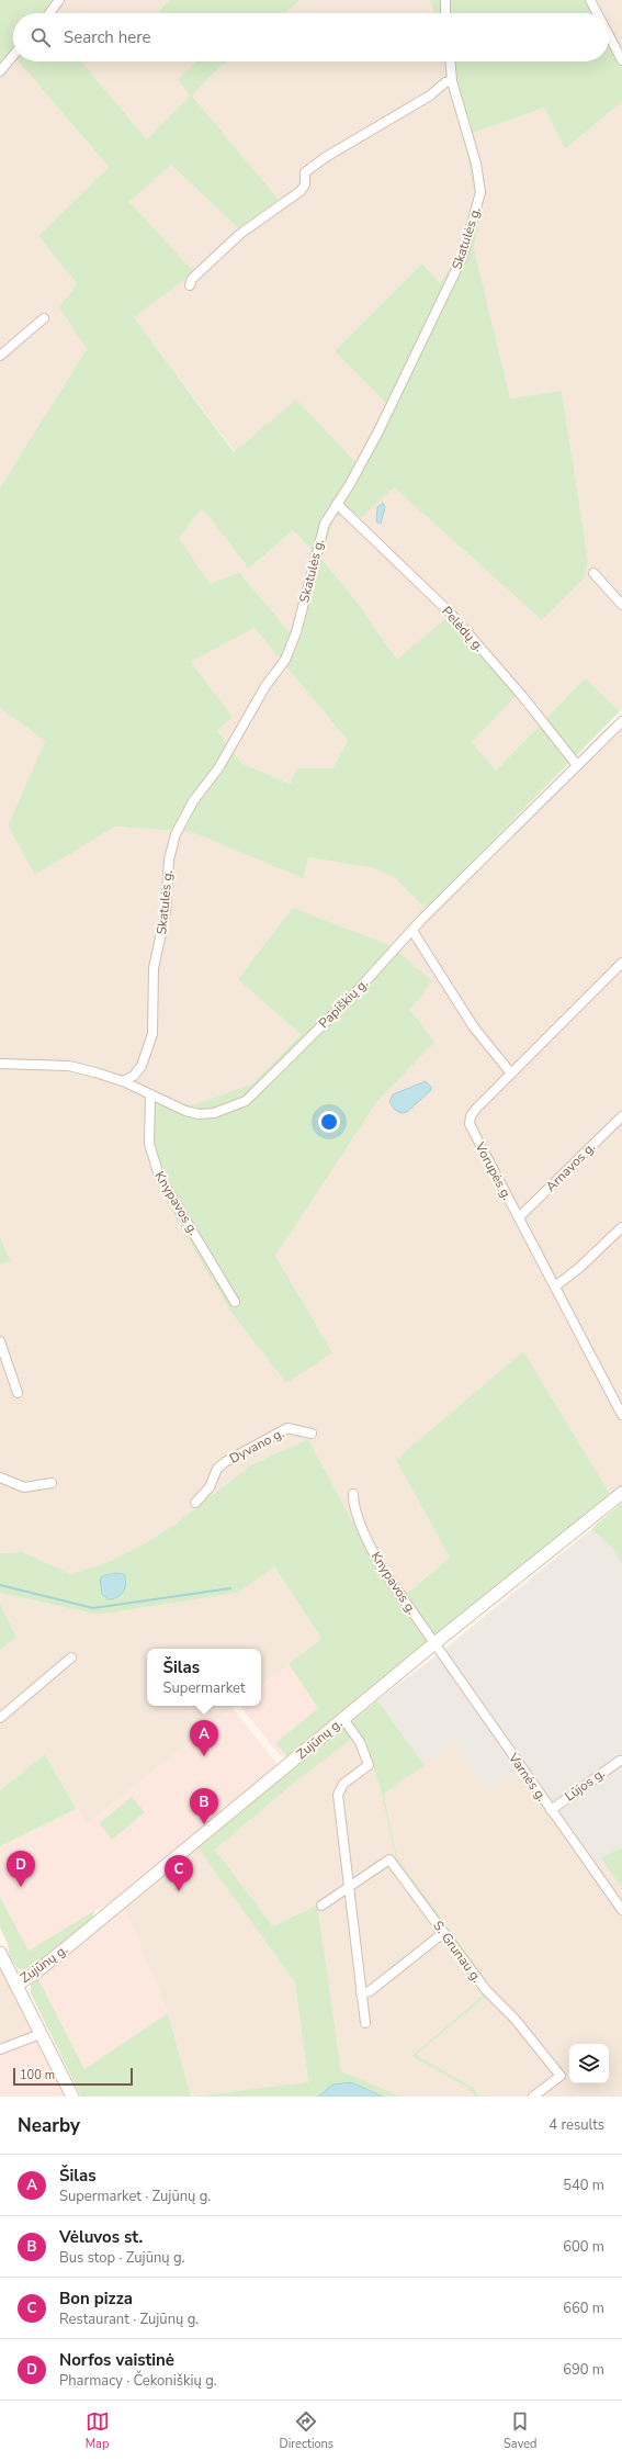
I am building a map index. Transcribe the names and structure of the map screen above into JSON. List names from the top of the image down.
{
  "streets": {
    "main road": ["Zujūnų g."],
    "street": [
      "Skatulės g.",
      "Pelėdų g.",
      "Papiškių g.",
      "Arnavos g.",
      "Vorupės g.",
      "Knypavos g.",
      "Dyvano g.",
      "Varnės g.",
      "Lūjos g.",
      "S. Grunau g."
    ]
  },
  "crossings": [
    ["Skatulės g.", "Pelėdų g."],
    ["Skatulės g.", "Papiškių g."],
    ["Pelėdų g.", "Papiškių g."],
    ["Papiškių g.", "Knypavos g."],
    ["Arnavos g.", "Vorupės g."],
    ["Knypavos g.", "Zujūnų g."],
    ["Knypavos g.", "Varnės g."],
    ["Zujūnų g.", "Varnės g."],
    ["Varnės g.", "Lūjos g."]
  ],
  "scale_bar": "100 m",
  "page": {
    "search": "Search here",
    "popup": ["Šilas", "Supermarket"],
    "pins": [
      "A",
      "B",
      "D",
      "C"
    ],
    "scale": "100 m",
    "heading": ["Nearby", "4 results"],
    "list": [
      {
        "mark": "A",
        "name": "Šilas",
        "note": "Supermarket · Zujūnų g.",
        "value": "540 m"
      },
      {
        "mark": "B",
        "name": "Vėluvos st.",
        "note": "Bus stop · Zujūnų g.",
        "value": "600 m"
      },
      {
        "mark": "C",
        "name": "Bon pizza",
        "note": "Restaurant · Zujūnų g.",
        "value": "660 m"
      },
      {
        "mark": "D",
        "name": "Norfos vaistinė",
        "note": "Pharmacy · Čekoniškių g.",
        "value": "690 m"
      }
    ],
    "nav": ["Map", "Directions", "Saved"]
  }
}
